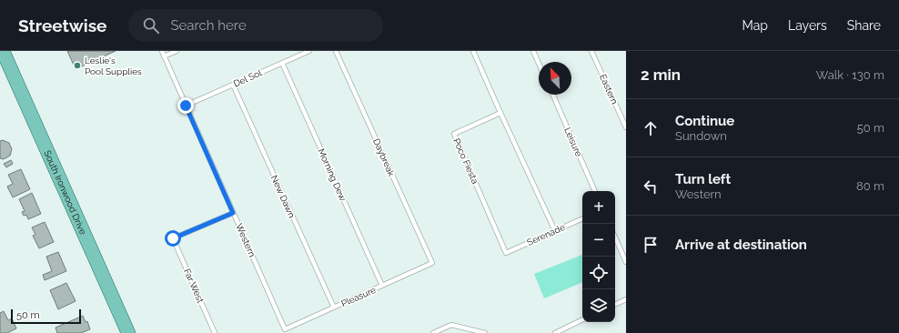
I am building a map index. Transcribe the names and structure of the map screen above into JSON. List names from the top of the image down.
{
  "streets": {
    "main road": ["South Ironwood Drive"],
    "lane": [
      "Del Sol",
      "Eastern",
      "Leisure",
      "Daybreak",
      "Poco Fiesta",
      "Morning Dew",
      "New Dawn",
      "Serenade",
      "Western",
      "Far West",
      "Pleasure"
    ]
  },
  "crossings": [
    ["Del Sol", "Morning Dew"],
    ["Del Sol", "New Dawn"],
    ["Del Sol", "Western"],
    ["Daybreak", "Pleasure"],
    ["Poco Fiesta", "Serenade"],
    ["Morning Dew", "Pleasure"],
    ["New Dawn", "Pleasure"],
    ["Western", "Far West"],
    ["Western", "Pleasure"]
  ],
  "places": ["Leslie's Pool Supplies"],
  "scale_bar": "50 m",
  "north": "top left",
  "page": {
    "header": "Streetwise",
    "search": "Search here",
    "nav": ["Map", "Layers", "Share"],
    "heading": ["2 min", "Walk · 130 m"],
    "list": [
      ["Continue", "Sundown", "50 m"],
      ["Turn left", "Western", "80 m"],
      "Arrive at destination"
    ],
    "map_buttons": ["+", "−"],
    "scale": "50 m"
  }
}
